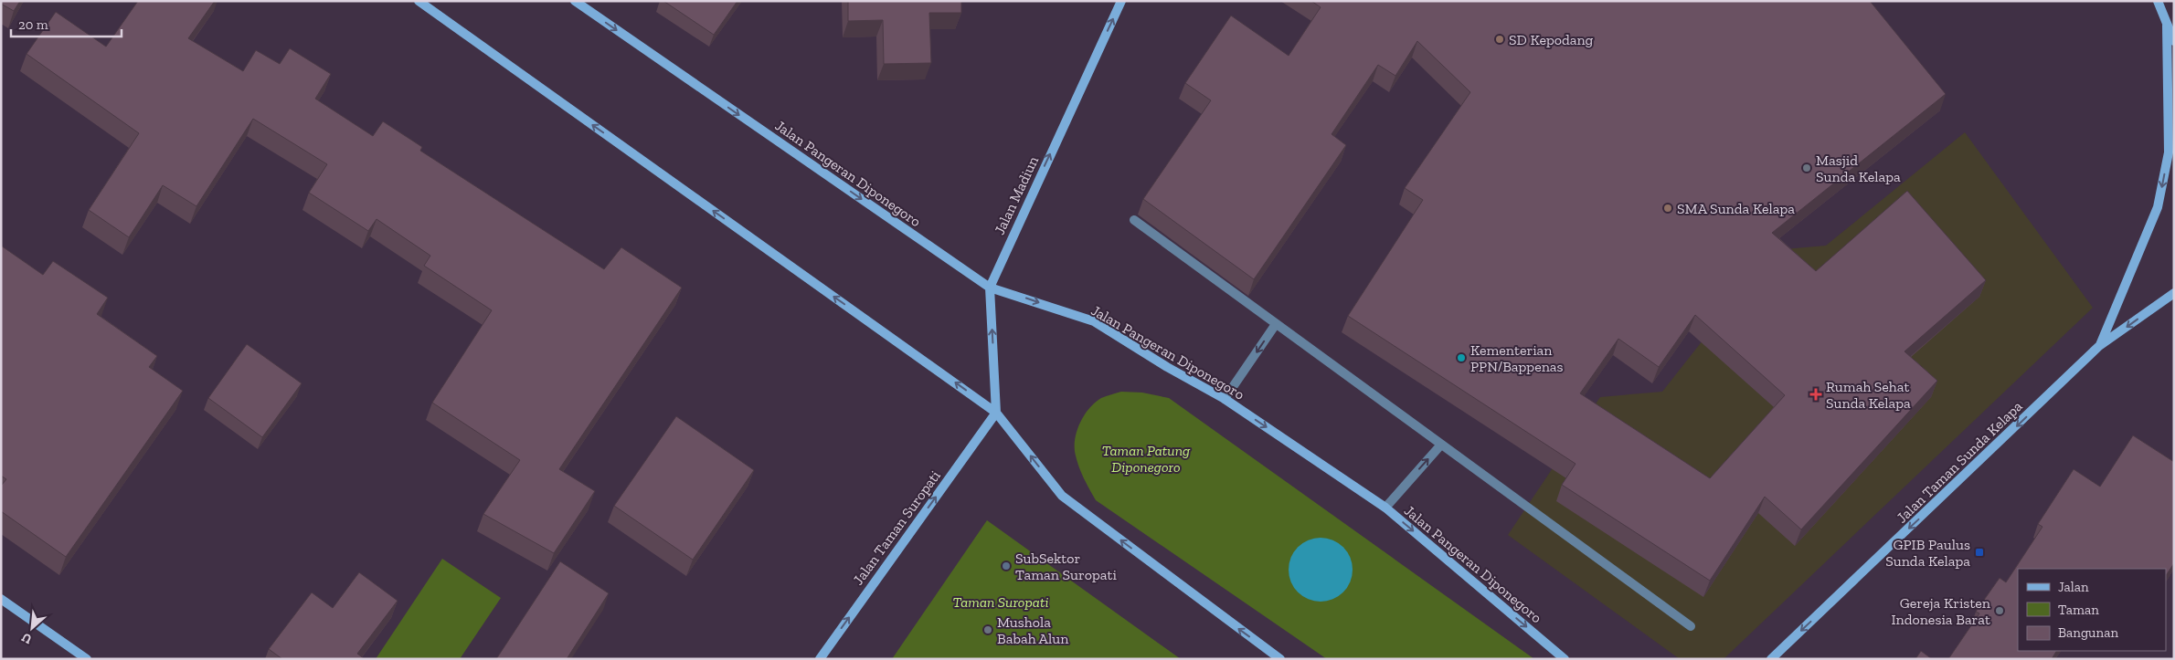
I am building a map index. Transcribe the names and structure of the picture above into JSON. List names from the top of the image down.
{
  "streets": {
    "main road": [
      "Jalan Pangeran Diponegoro",
      "Jalan Madiun",
      "Jalan Taman Sunda Kelapa",
      "Jalan Taman Suropati"
    ]
  },
  "crossings": [
    ["Jalan Pangeran Diponegoro", "Jalan Madiun"],
    ["Jalan Madiun", "Jalan Taman Suropati"]
  ],
  "one_way": [
    "Jalan Pangeran Diponegoro",
    "Jalan Madiun",
    "Jalan Taman Sunda Kelapa",
    "Jalan Taman Suropati"
  ],
  "parks": ["Taman Patung Diponegoro", "Taman Suropati"],
  "places": {
    "other": [
      "SD Kepodang",
      "Masjid Sunda Kelapa",
      "SMA Sunda Kelapa",
      "Kementerian PPN/Bappenas",
      "SubSektor Taman Suropati",
      "Gereja Kristen Indonesia Barat",
      "Mushola Babah Alun"
    ],
    "health": ["Rumah Sehat Sunda Kelapa"],
    "transit": ["GPIB Paulus Sunda Kelapa"]
  },
  "legend": ["Jalan", "Taman", "Bangunan"],
  "scale_bar": "20 m",
  "north": "bottom left"
}
